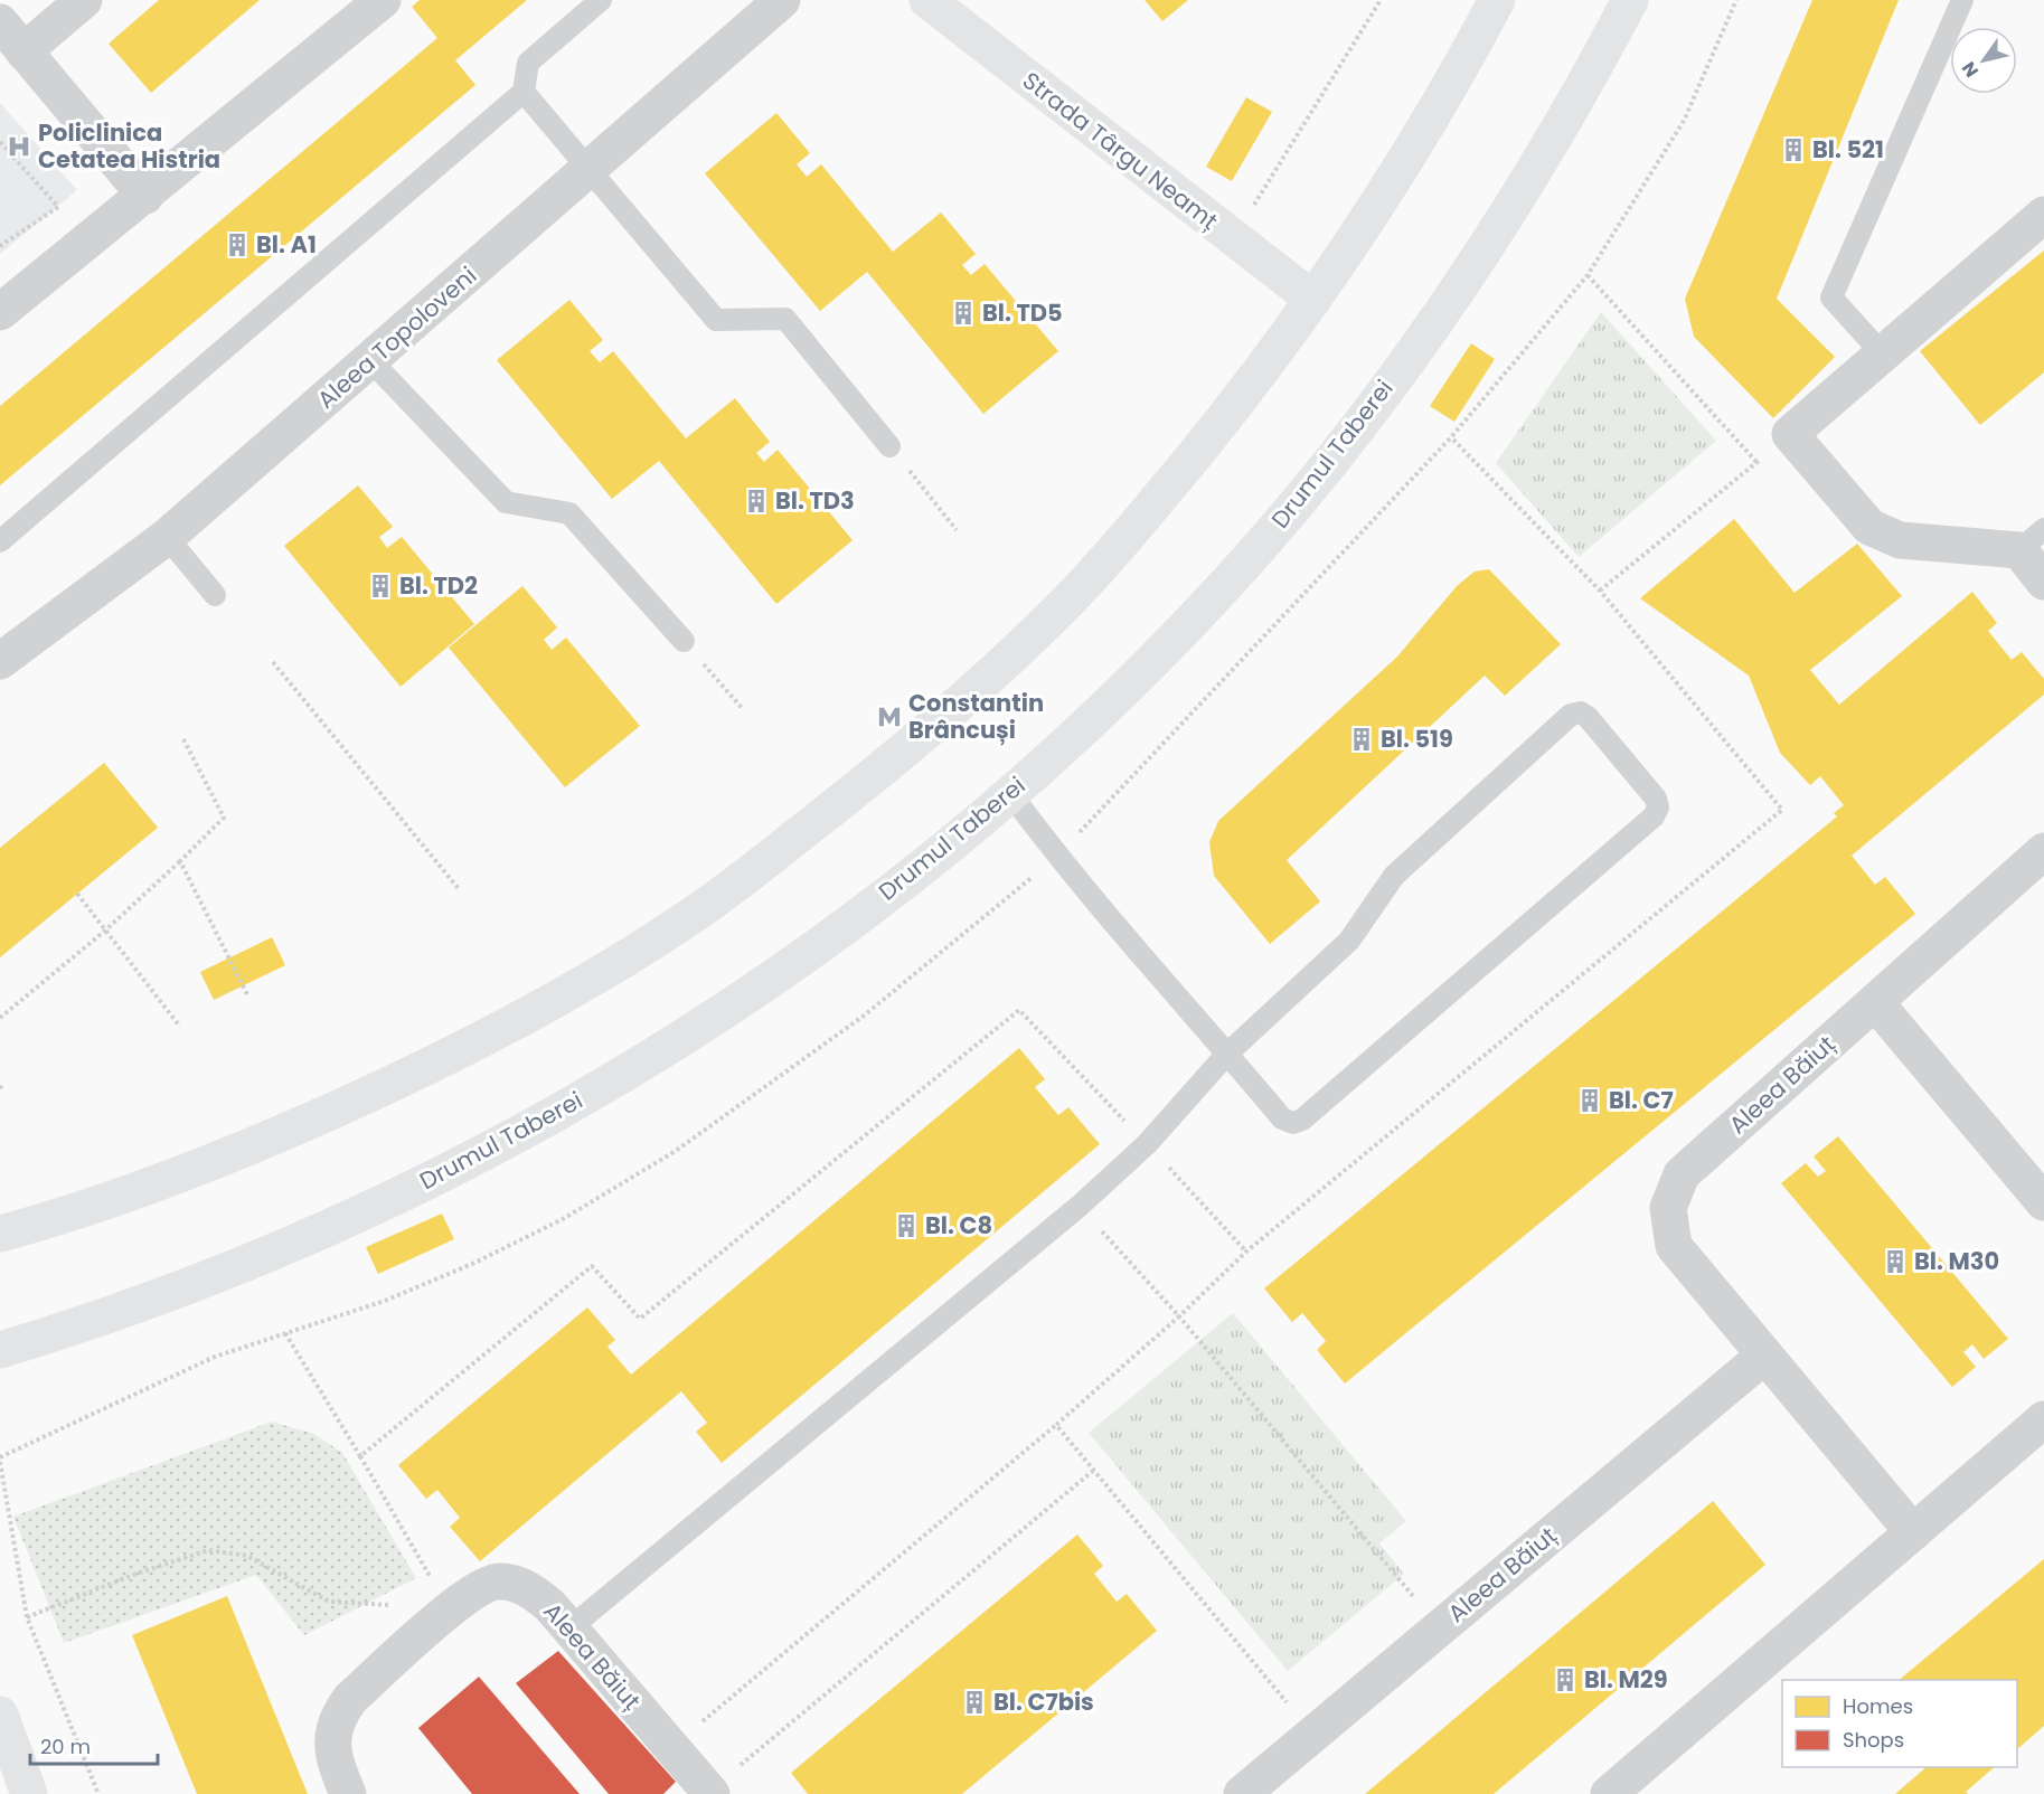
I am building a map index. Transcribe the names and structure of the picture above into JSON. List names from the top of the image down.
{
  "streets": {
    "main road": ["Strada Târgu Neamț", "Drumul Taberei"],
    "street": ["Aleea Topoloveni", "Aleea Băiuț"]
  },
  "places": {
    "hospital": ["Policlinica Cetatea Histria"],
    "building": [
      "Bl. 521",
      "Bl. A1",
      "Bl. TD5",
      "Bl. TD3",
      "Bl. TD2",
      "Bl. 519",
      "Bl. C7",
      "Bl. C8",
      "Bl. M30",
      "Bl. M29",
      "Bl. C7bis"
    ],
    "metro station": ["Constantin Brâncuși"]
  },
  "legend": ["Homes", "Shops"],
  "scale_bar": "20 m",
  "north": "bottom left"
}
